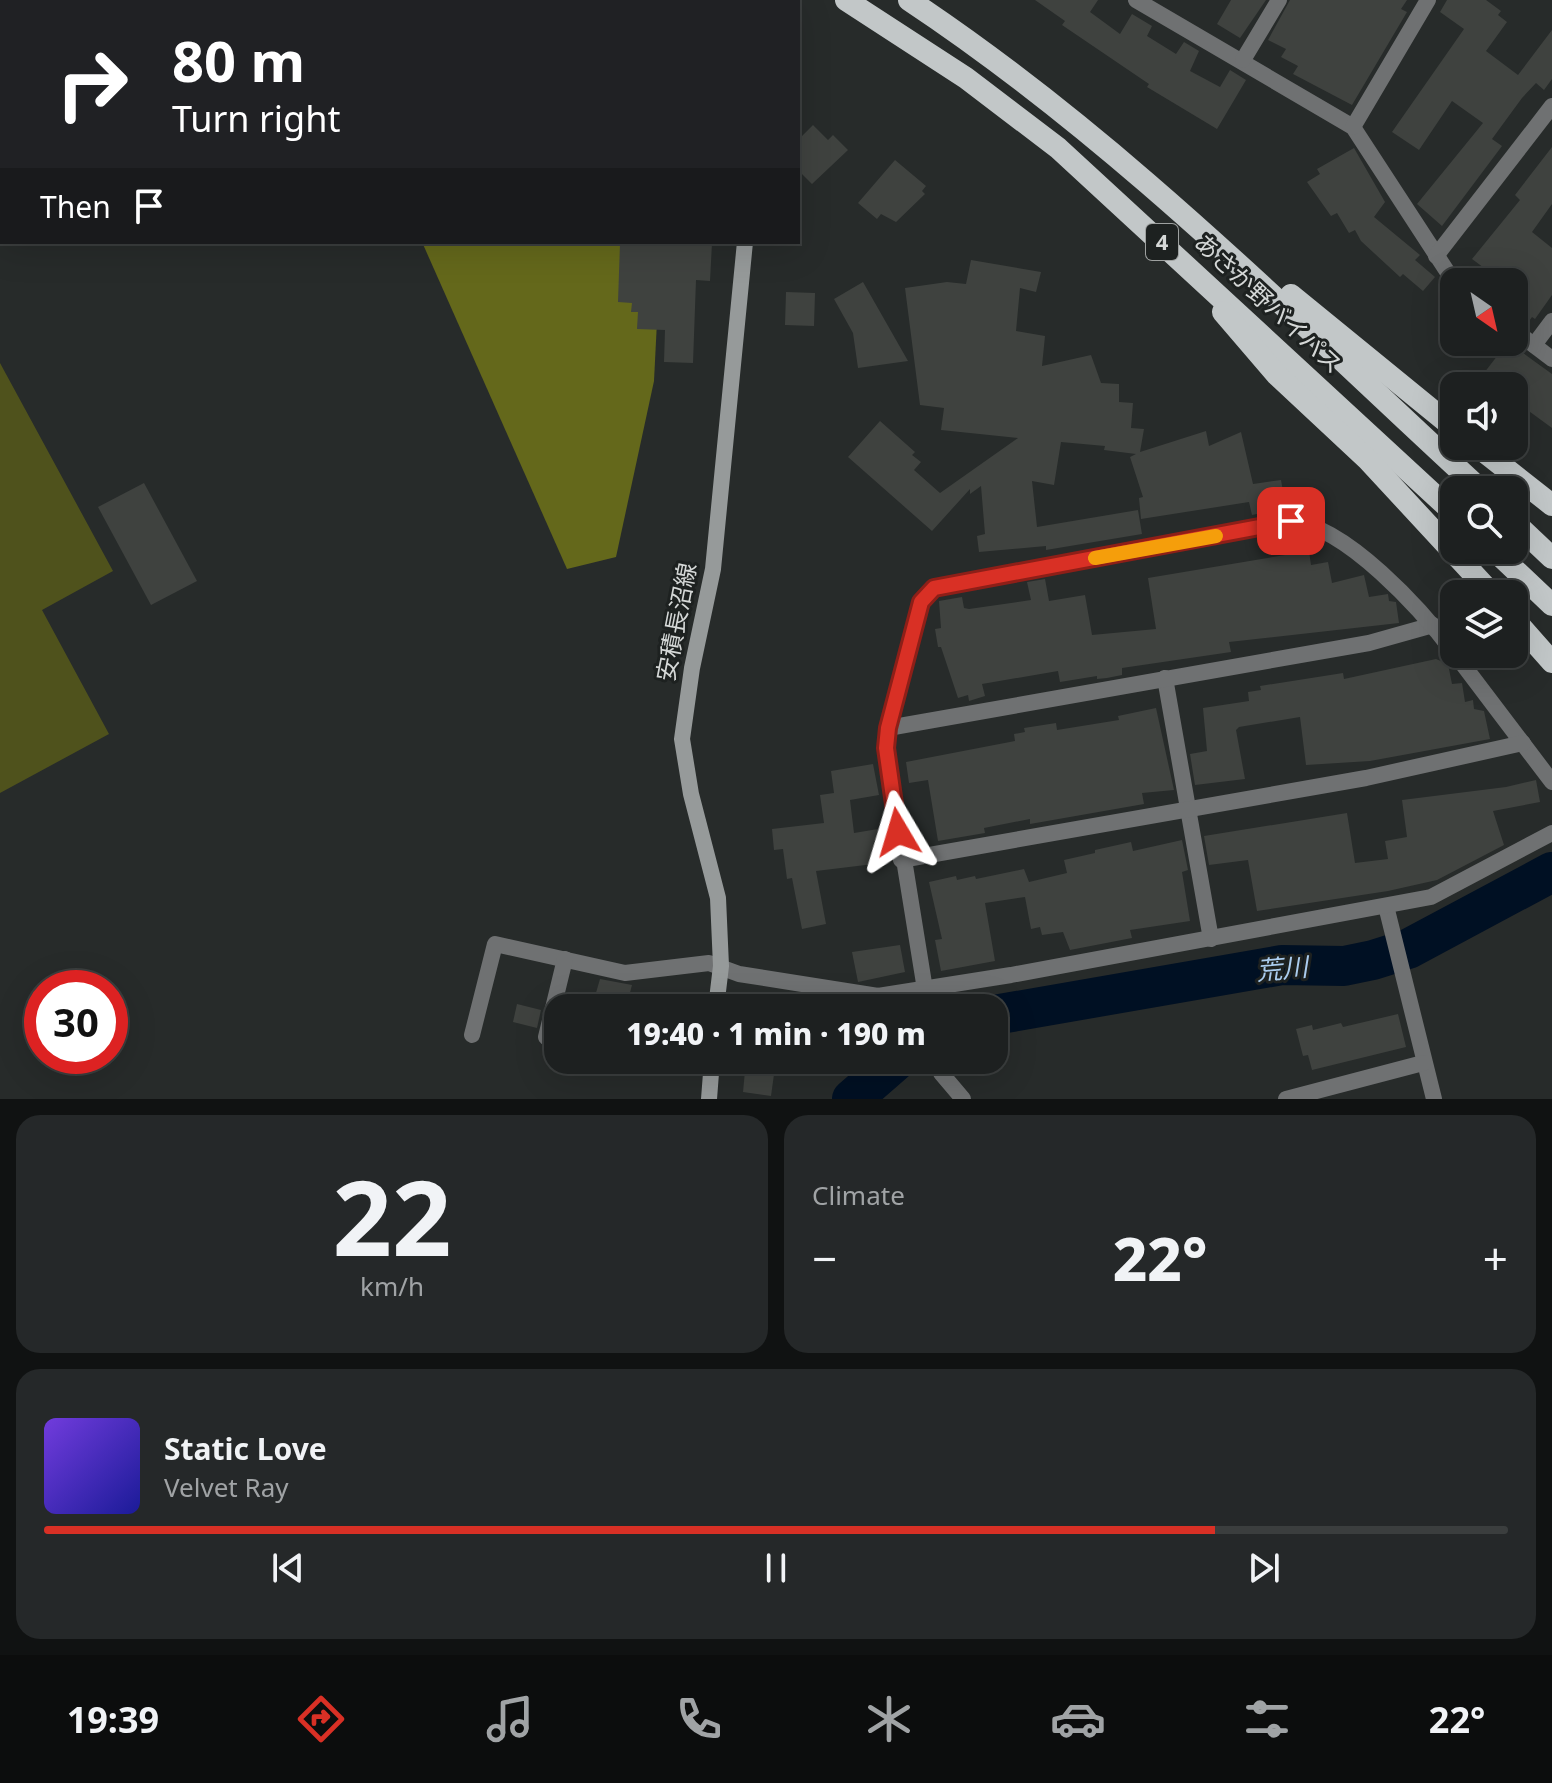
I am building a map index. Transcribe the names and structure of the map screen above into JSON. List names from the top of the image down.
{
  "streets": {
    "highway": ["4", "あさか野バイパス"],
    "main road": ["安積長沼線"]
  },
  "water": ["荒川"],
  "north": "bottom right",
  "page": {
    "turn": ["80 m", "Turn right"],
    "then": "Then",
    "limit": "30",
    "trip": "19:40 · 1 min · 190 m",
    "tile": [
      ["22", "km/h"],
      "Climate"
    ],
    "heat": ["−", "22°", "+"],
    "song": ["Static Love", "Velvet Ray"],
    "tabs": ["19:39", "22°"]
  }
}
